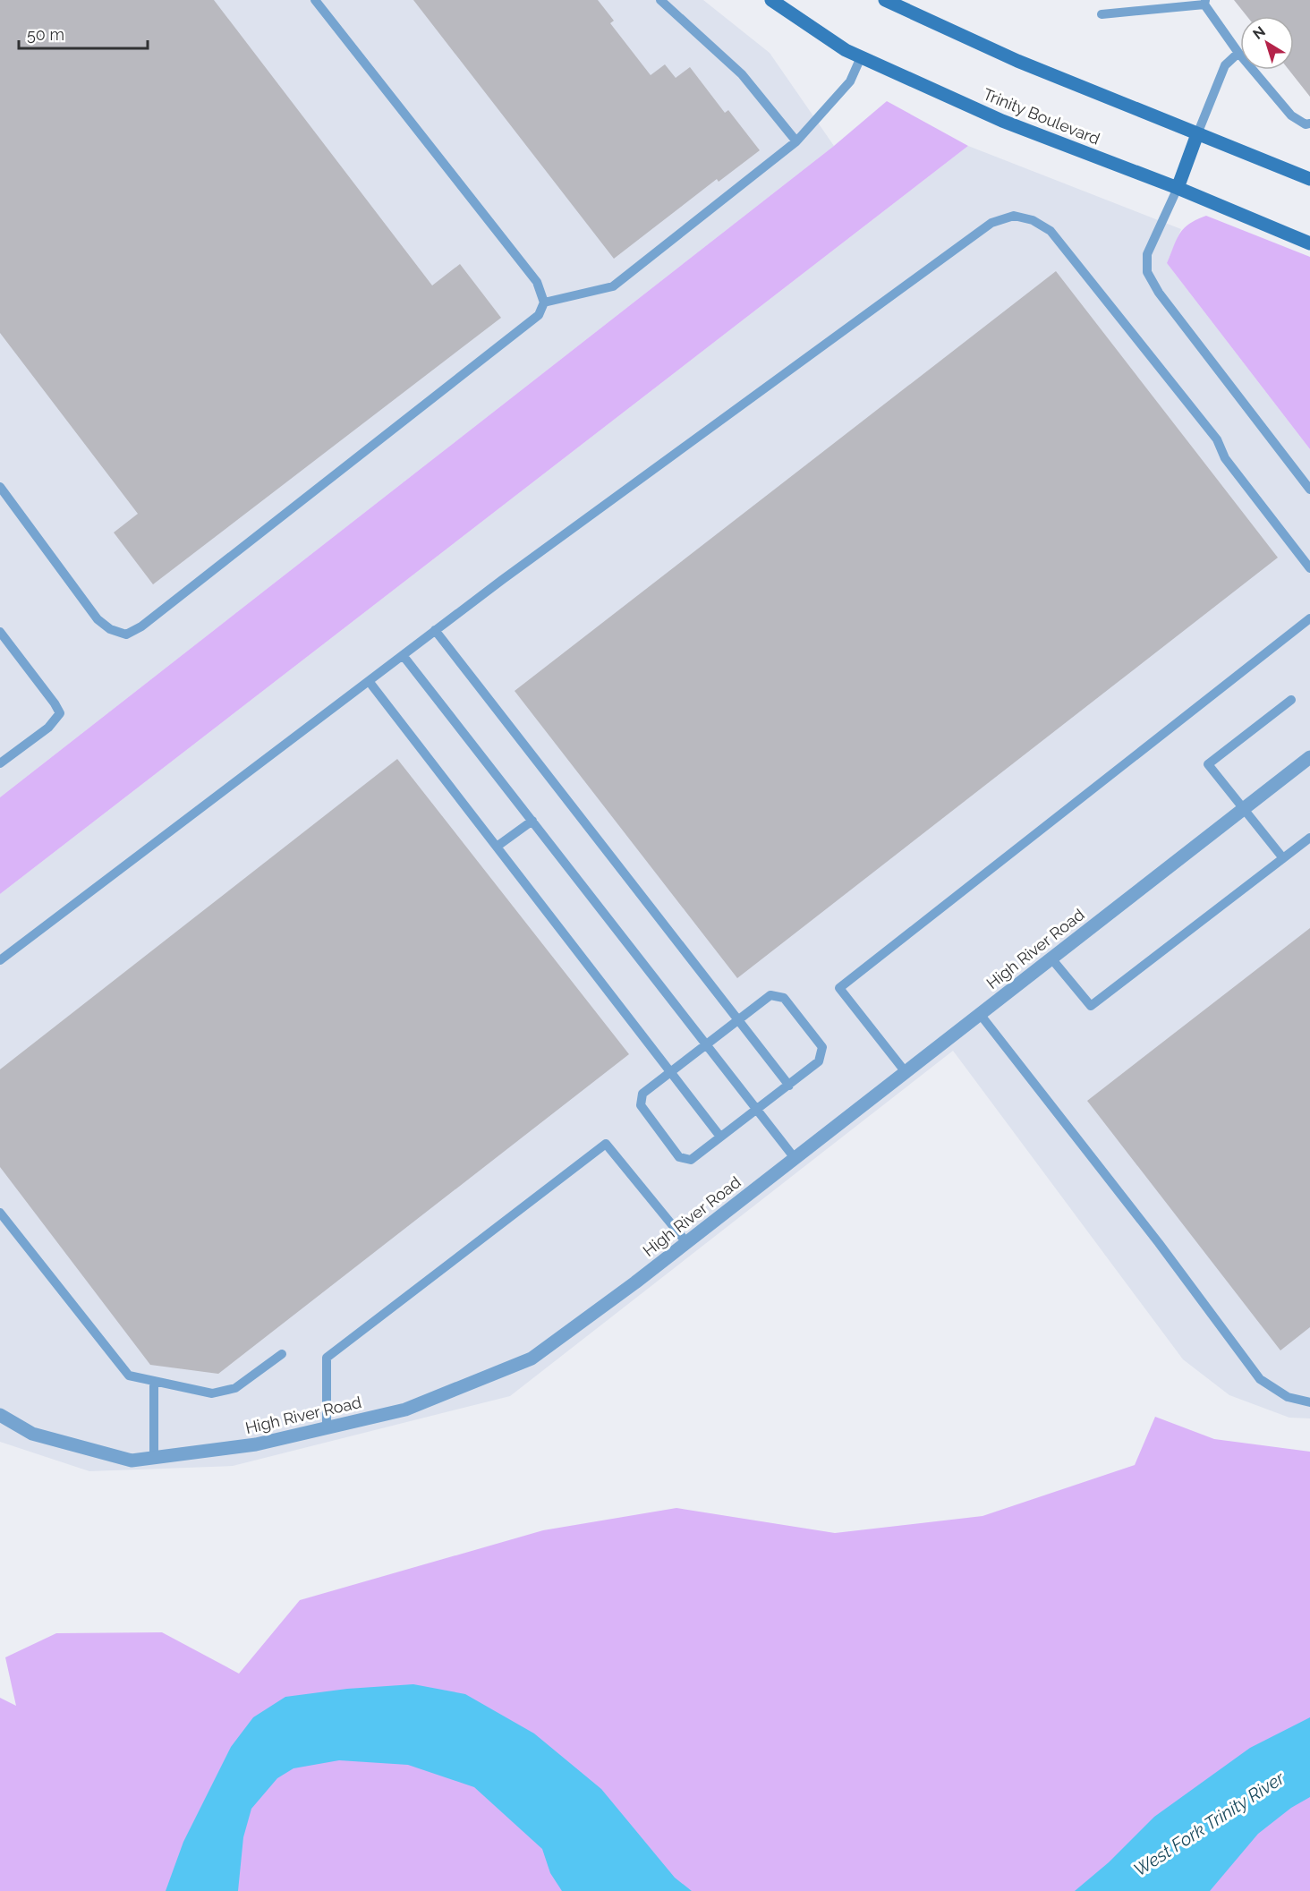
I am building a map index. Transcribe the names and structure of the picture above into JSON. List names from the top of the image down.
{
  "streets": {
    "main road": ["Trinity Boulevard"],
    "street": ["High River Road"]
  },
  "water": ["West Fork Trinity River"],
  "scale_bar": "50 m",
  "north": "top left"
}
